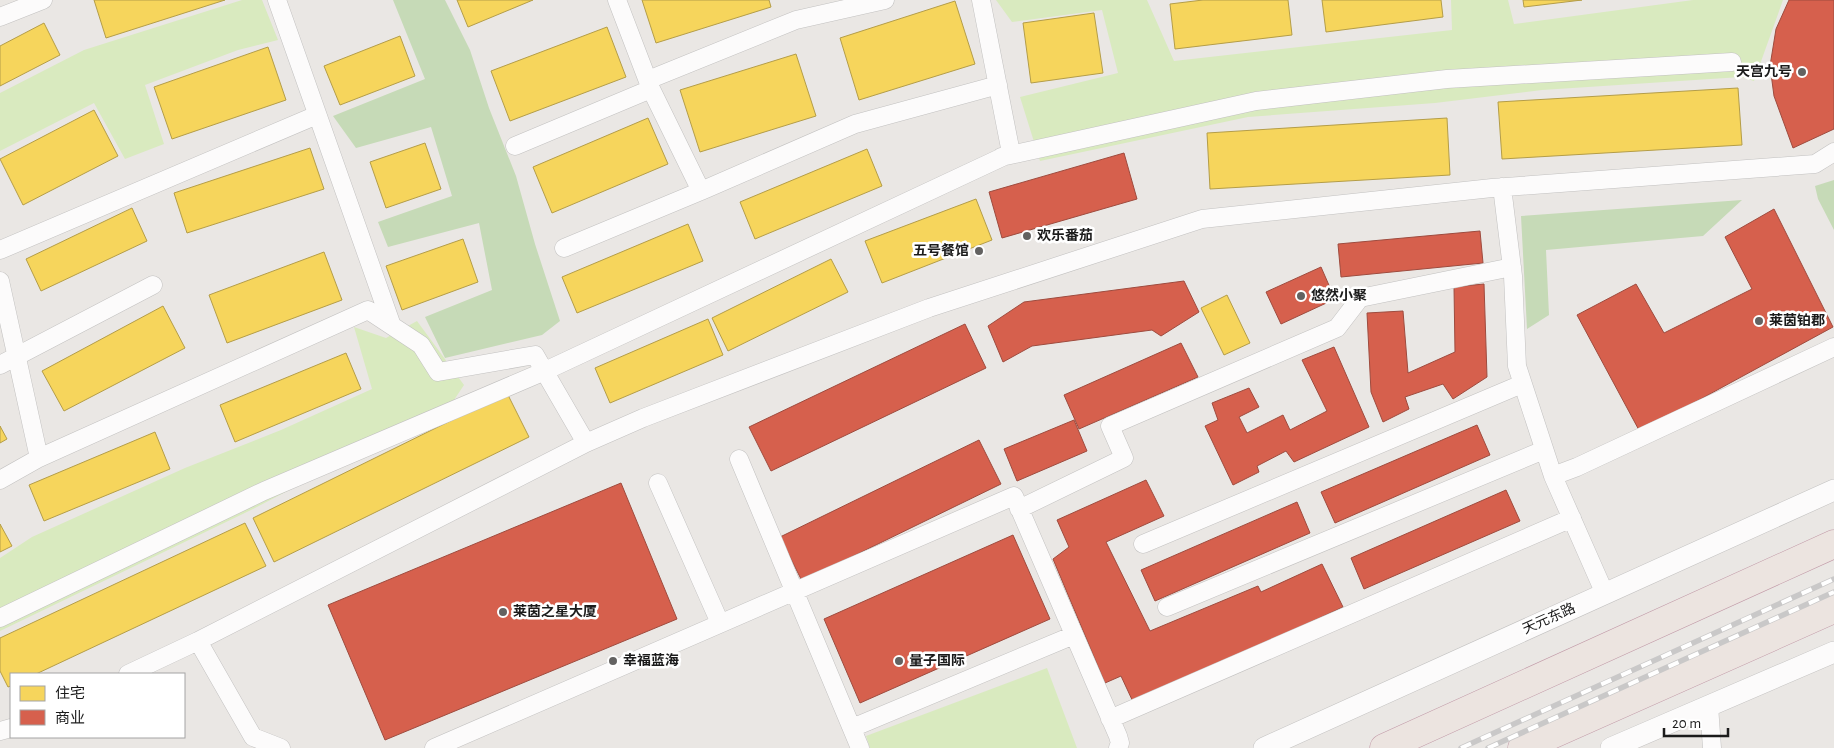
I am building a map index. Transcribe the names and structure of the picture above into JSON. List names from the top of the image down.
{
  "streets": {
    "street": ["天元东路"]
  },
  "places": [
    "天宫九号",
    "欢乐番茄",
    "五号餐馆",
    "悠然小聚",
    "莱茵铂郡",
    "莱茵之星大厦",
    "幸福蓝海",
    "量子国际"
  ],
  "legend": ["住宅", "商业"],
  "scale_bar": "20 m"
}
